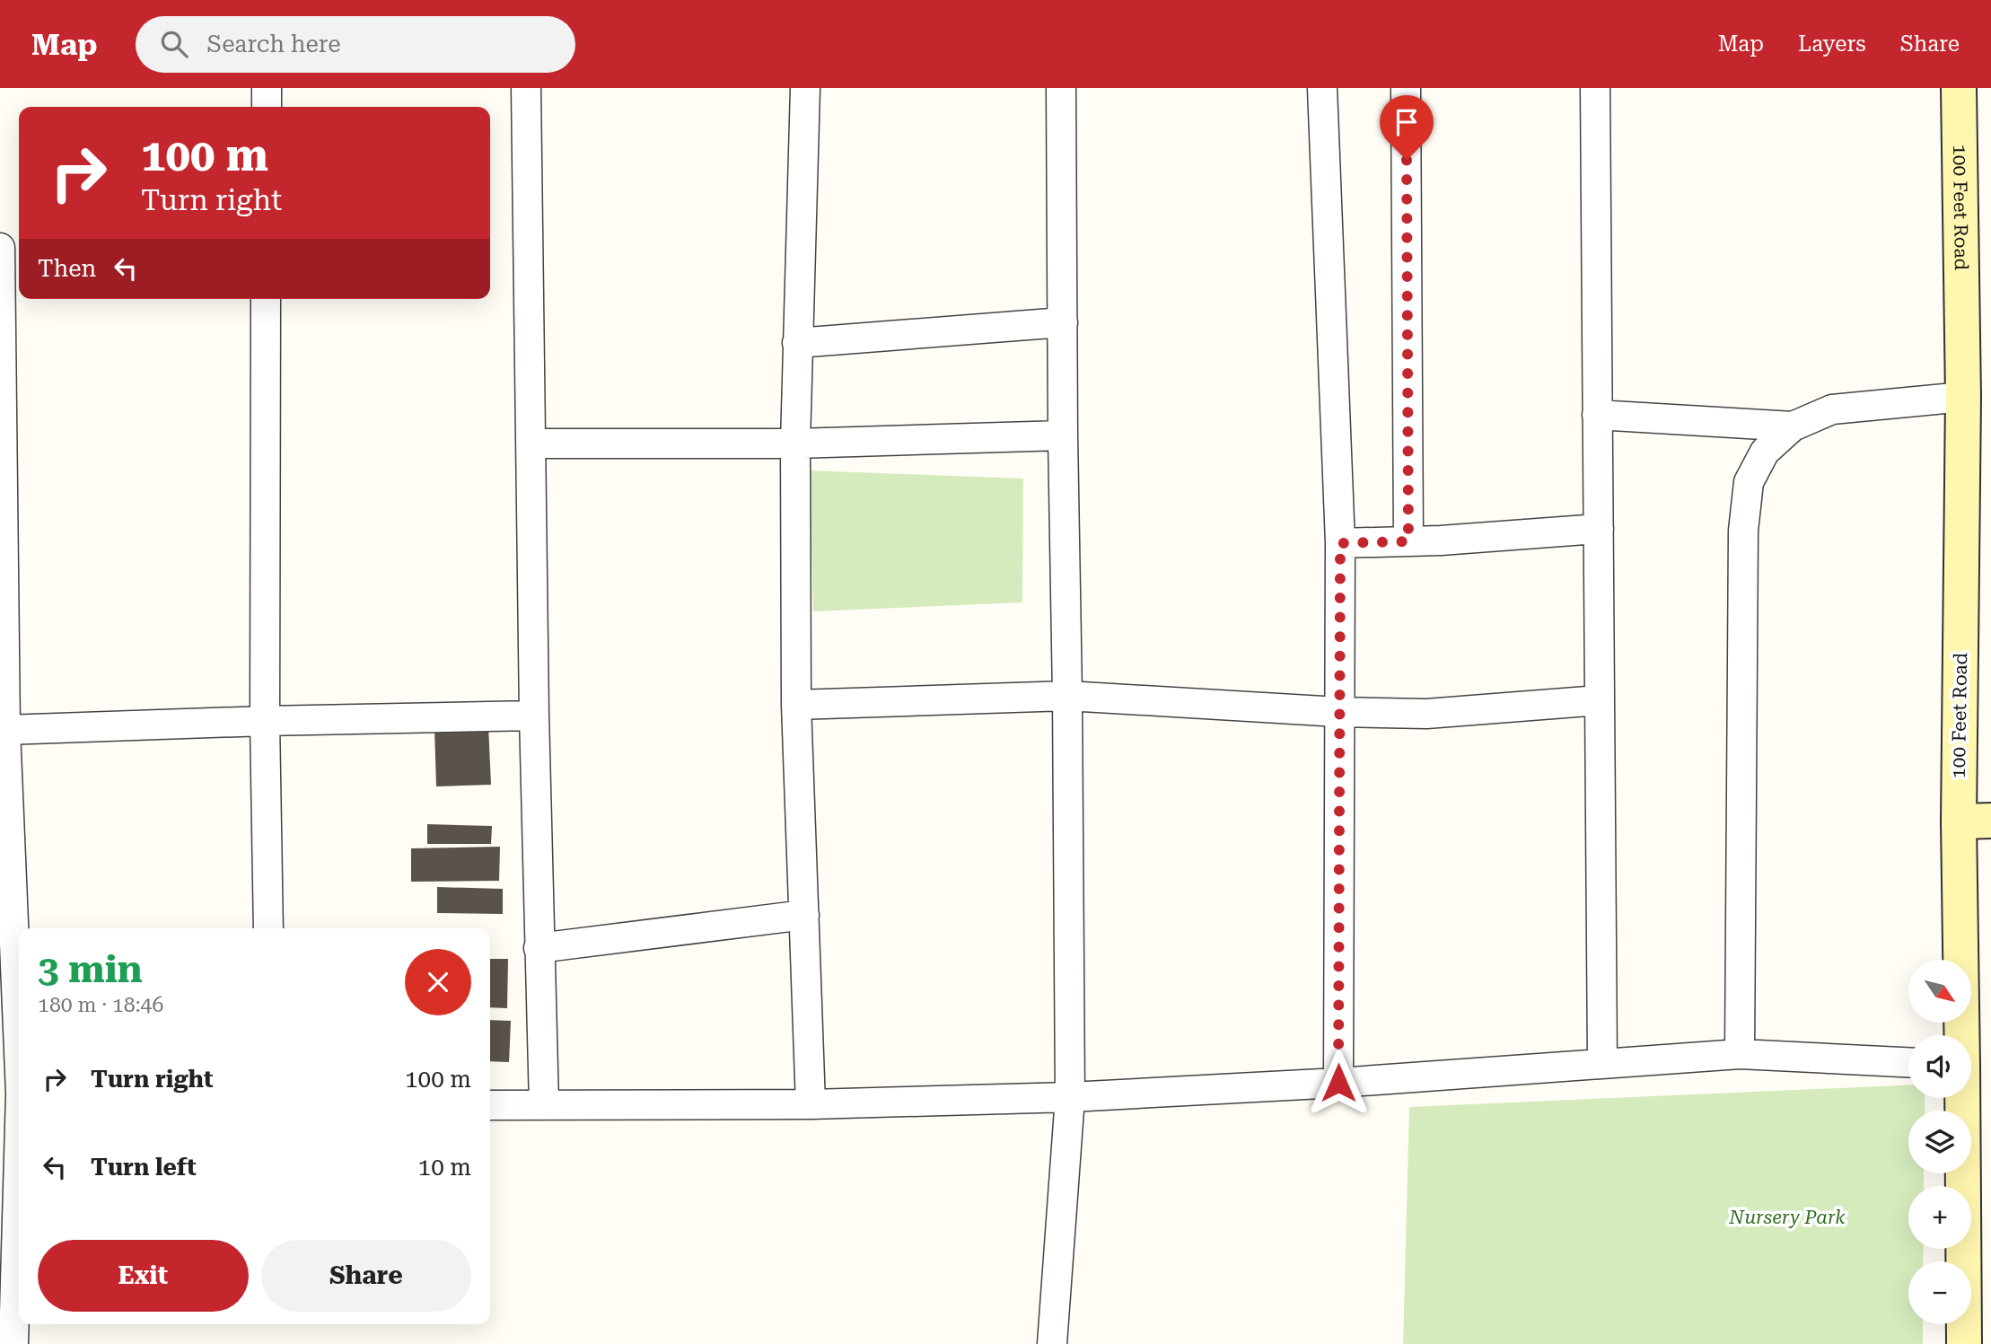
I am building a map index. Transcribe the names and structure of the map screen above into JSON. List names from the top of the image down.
{
  "streets": {
    "main road": ["100 Feet Road"]
  },
  "parks": ["Nursery Park"],
  "north": "bottom right",
  "page": {
    "header": "Map",
    "search": "Search here",
    "nav": ["Map", "Layers", "Share"],
    "turn": ["100 m", "Turn right"],
    "then": "Then",
    "heading": ["3 min", "180 m · 18:46"],
    "map_buttons": ["+", "−"],
    "list": [
      {
        "name": "Turn right",
        "value": "100 m"
      },
      {
        "name": "Turn left",
        "value": "10 m"
      }
    ],
    "buttons": ["Exit", "Share"]
  }
}
